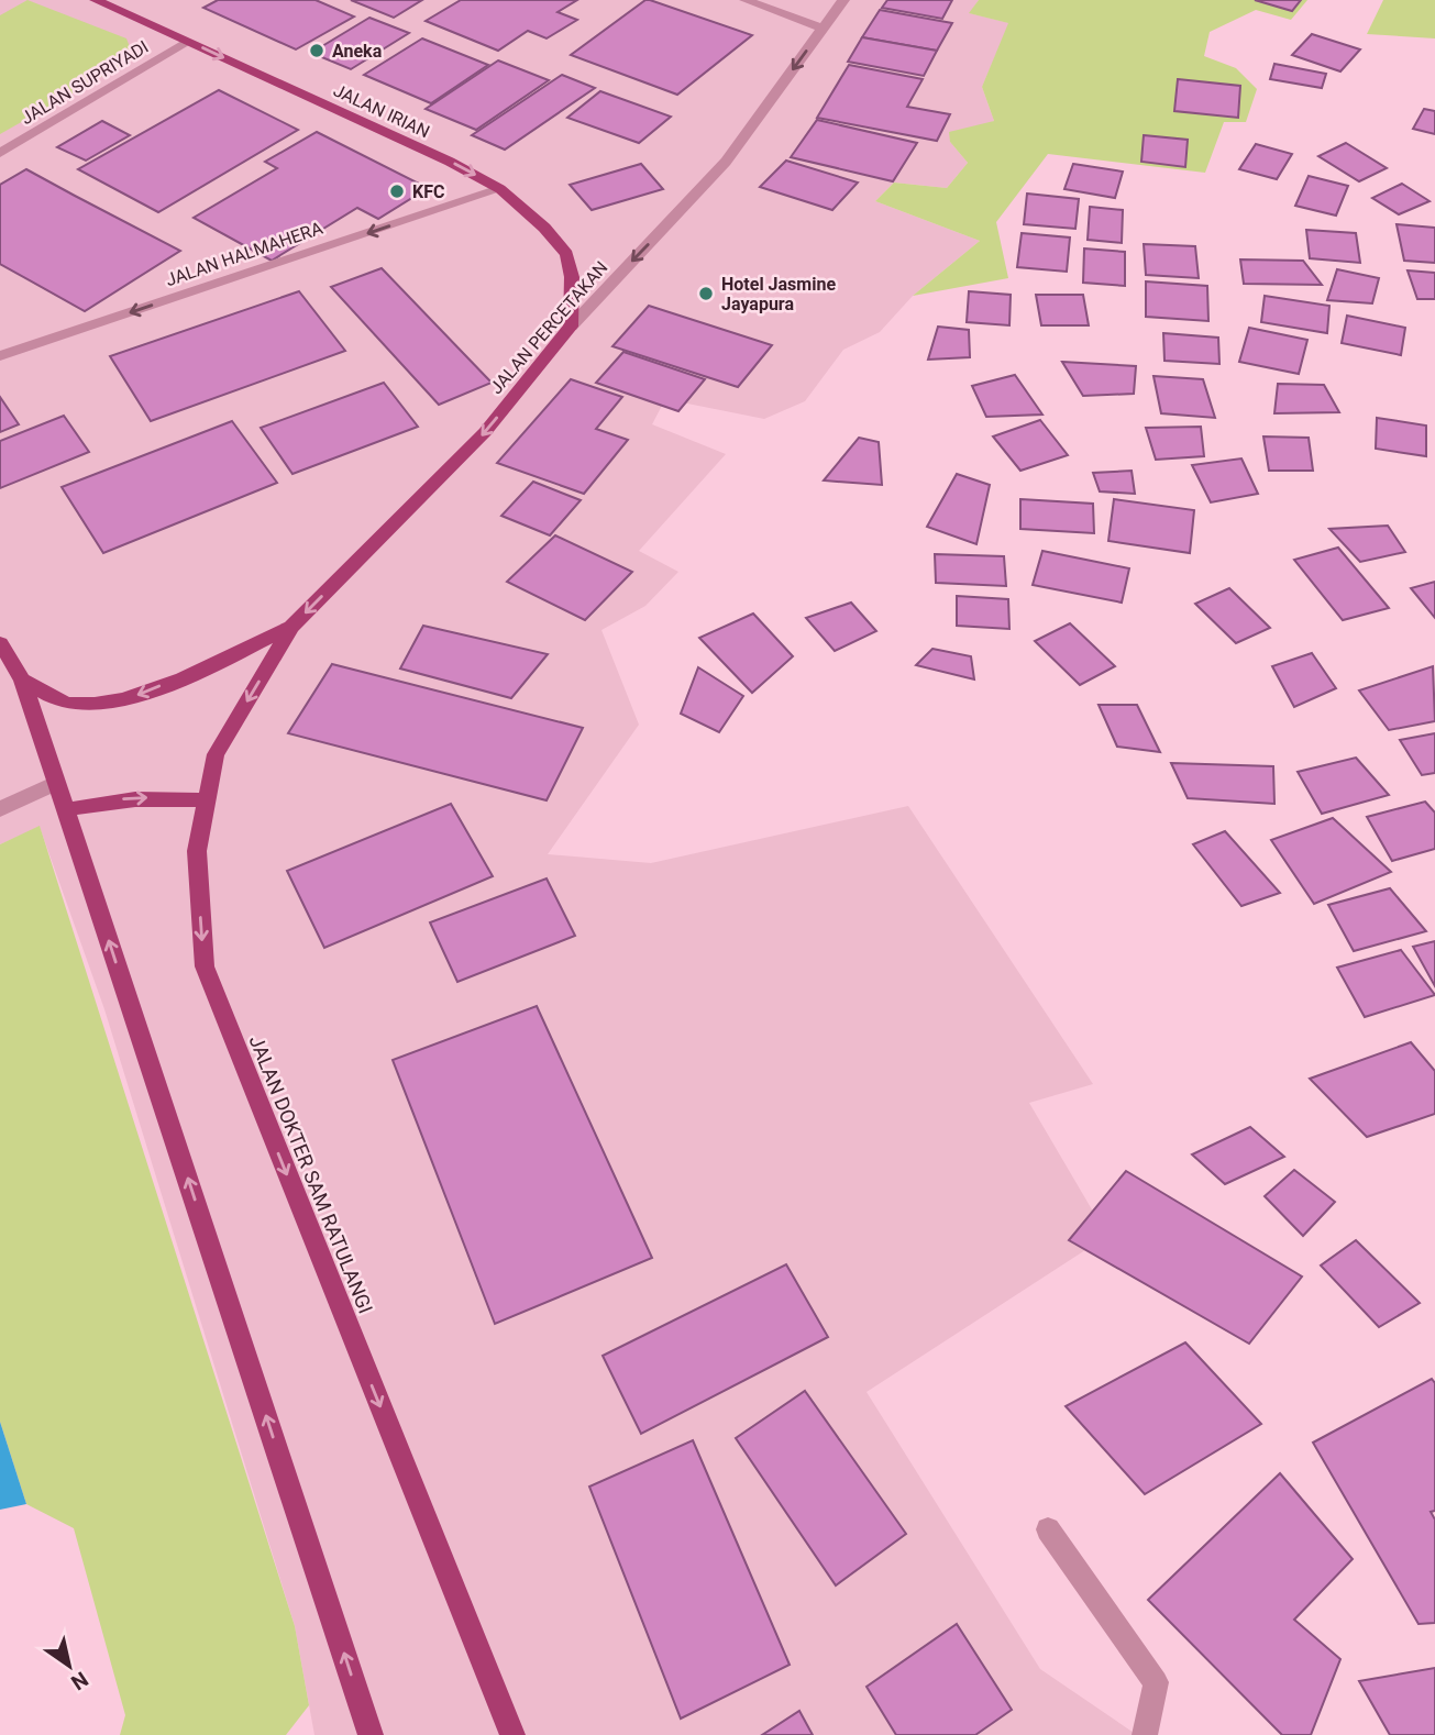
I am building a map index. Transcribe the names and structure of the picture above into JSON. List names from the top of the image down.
{
  "streets": {
    "main road": ["JALAN IRIAN", "JALAN PERCETAKAN", "JALAN DOKTER SAM RATULANGI"],
    "street": ["JALAN SUPRIYADI", "JALAN HALMAHERA"]
  },
  "crossings": [
    ["JALAN SUPRIYADI", "JALAN IRIAN"],
    ["JALAN IRIAN", "JALAN HALMAHERA"],
    ["JALAN IRIAN", "JALAN PERCETAKAN"],
    ["JALAN PERCETAKAN", "JALAN DOKTER SAM RATULANGI"]
  ],
  "one_way": ["JALAN IRIAN", "JALAN HALMAHERA", "JALAN PERCETAKAN"],
  "places": ["Aneka", "KFC", "Hotel Jasmine Jayapura"],
  "north": "bottom right"
}
